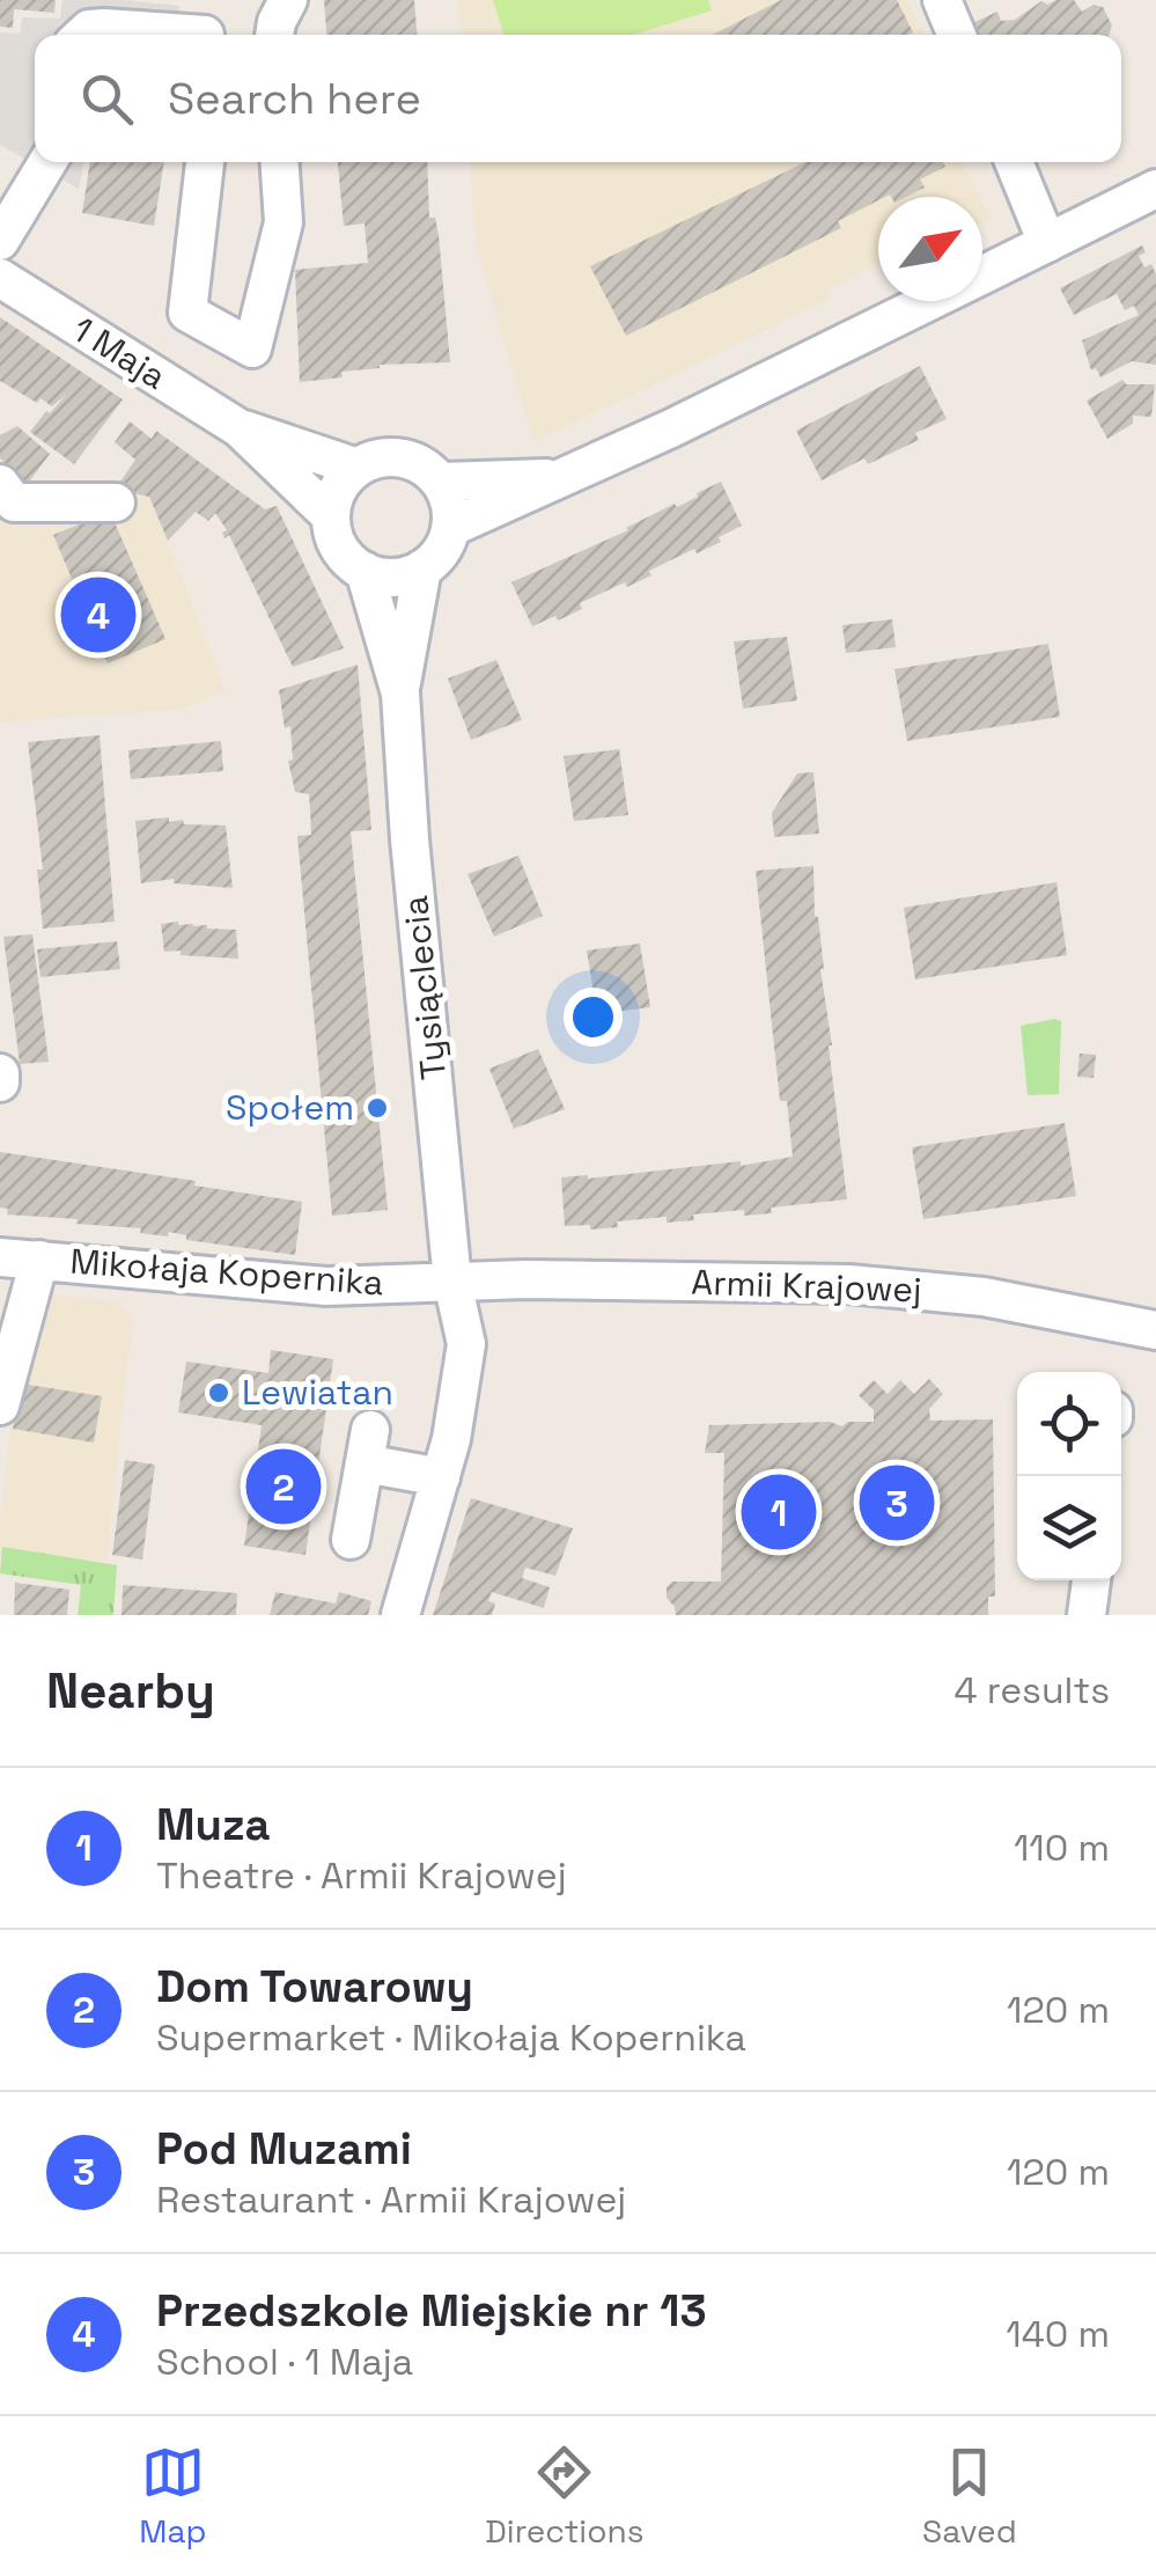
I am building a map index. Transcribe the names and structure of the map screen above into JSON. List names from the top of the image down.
{
  "streets": {
    "street": [
      "1 Maja",
      "Tysiąclecia",
      "Mikołaja Kopernika",
      "Armii Krajowej"
    ]
  },
  "crossings": [
    ["Tysiąclecia", "Mikołaja Kopernika"],
    ["Tysiąclecia", "Armii Krajowej"],
    ["Mikołaja Kopernika", "Armii Krajowej"]
  ],
  "places": ["Społem", "Lewiatan"],
  "north": "top right",
  "page": {
    "search": "Search here",
    "pins": [
      "4",
      "2",
      "3",
      "1"
    ],
    "heading": ["Nearby", "4 results"],
    "list": [
      {
        "mark": "1",
        "name": "Muza",
        "note": "Theatre · Armii Krajowej",
        "value": "110 m"
      },
      {
        "mark": "2",
        "name": "Dom Towarowy",
        "note": "Supermarket · Mikołaja Kopernika",
        "value": "120 m"
      },
      {
        "mark": "3",
        "name": "Pod Muzami",
        "note": "Restaurant · Armii Krajowej",
        "value": "120 m"
      },
      {
        "mark": "4",
        "name": "Przedszkole Miejskie nr 13",
        "note": "School · 1 Maja",
        "value": "140 m"
      }
    ],
    "nav": ["Map", "Directions", "Saved"]
  }
}
